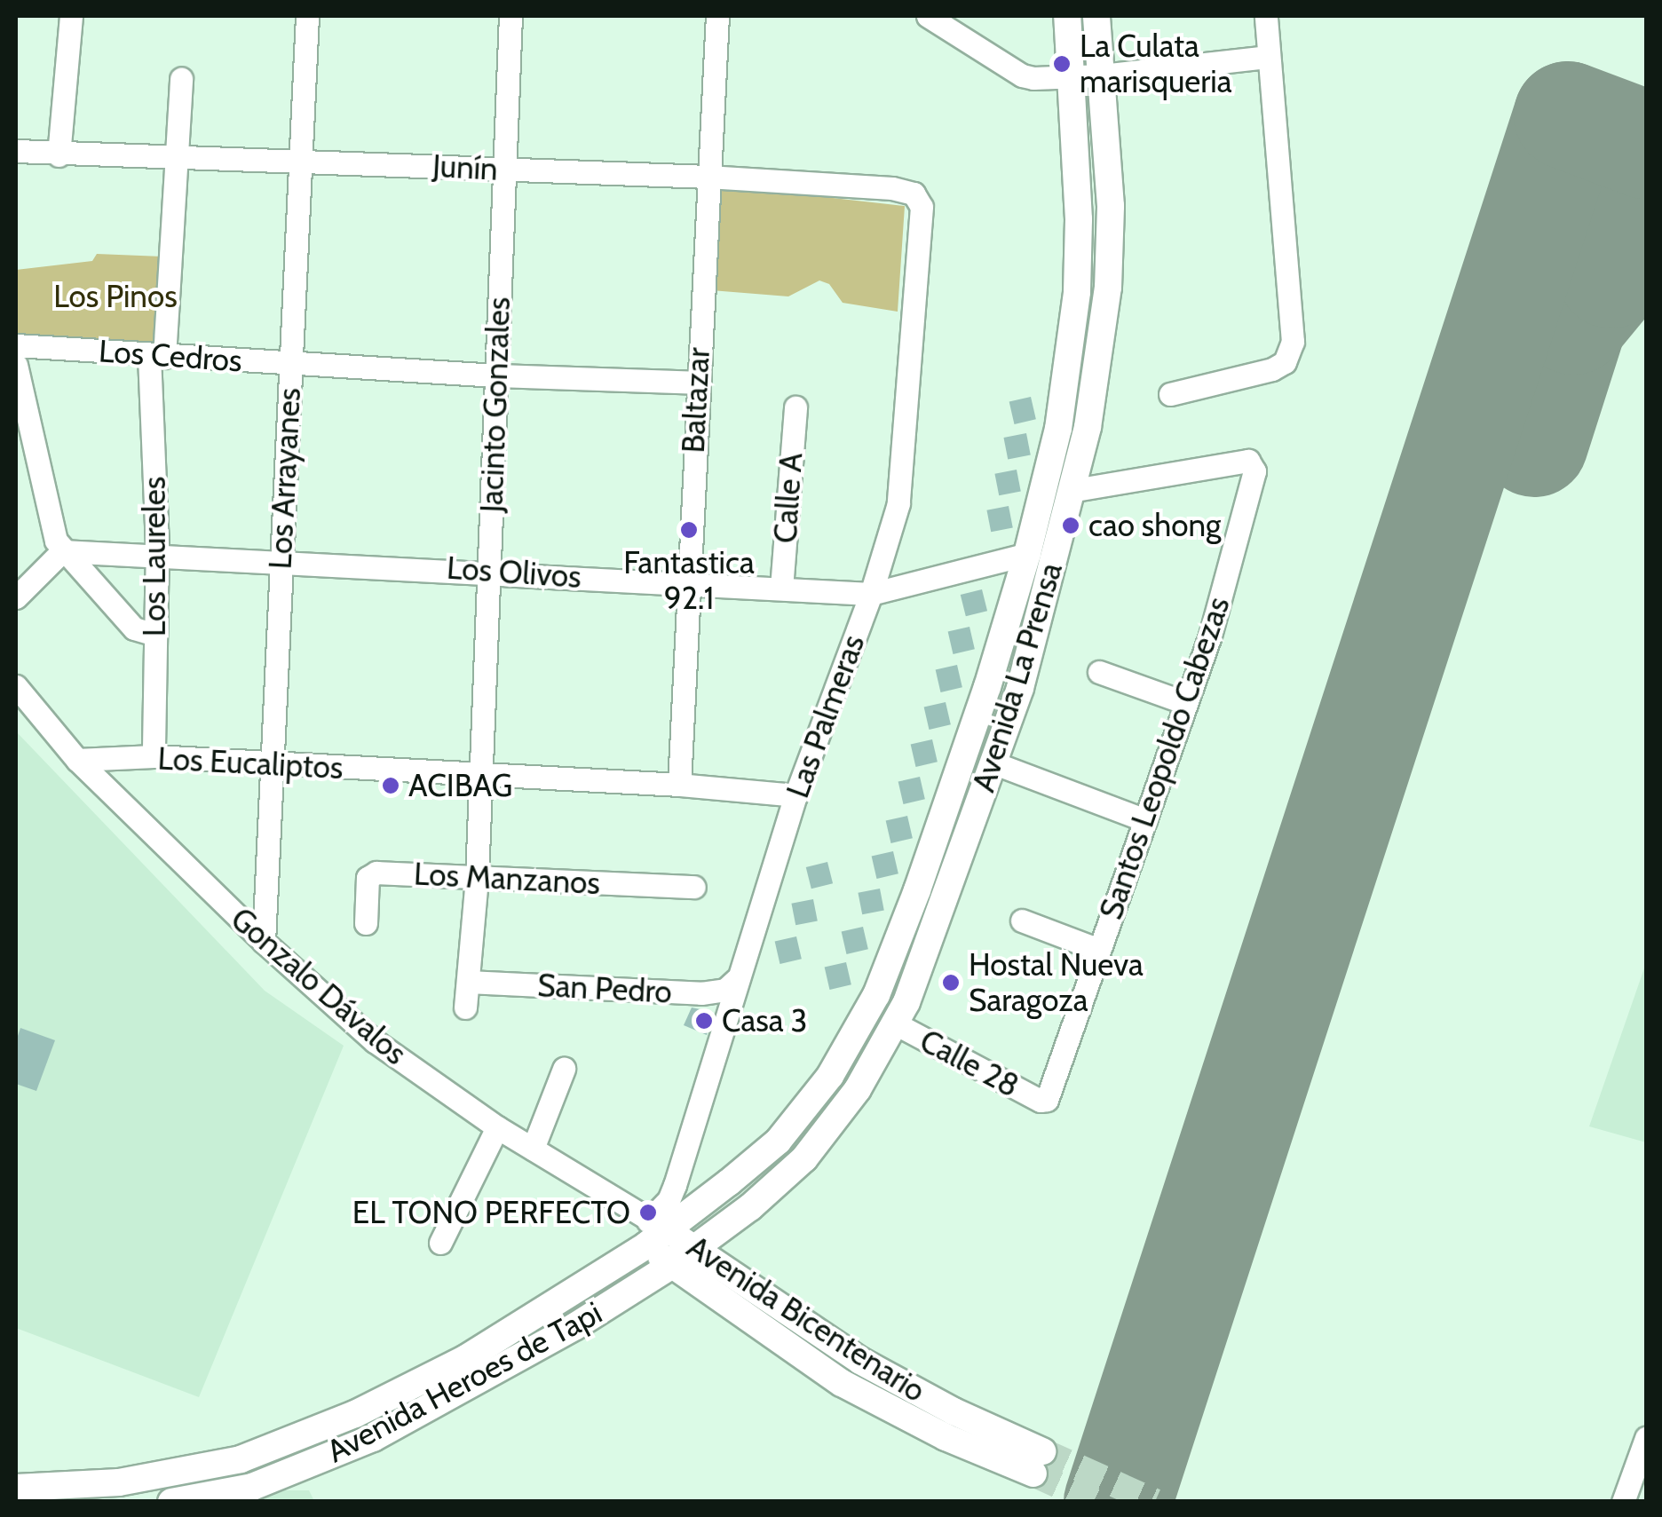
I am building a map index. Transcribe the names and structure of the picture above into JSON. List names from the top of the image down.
{
  "streets": {
    "main road": ["Avenida La Prensa", "Avenida Bicentenario", "Avenida Heroes de Tapi"],
    "street": [
      "Junín",
      "Los Cedros",
      "Baltazar",
      "Jacinto Gonzales",
      "Los Arrayanes",
      "Calle A",
      "Los Laureles",
      "Los Olivos",
      "Las Palmeras",
      "Santos Leopoldo Cabezas",
      "Los Eucaliptos",
      "Los Manzanos",
      "Gonzalo Dávalos",
      "San Pedro",
      "Calle 28"
    ]
  },
  "crossings": [
    ["Junín", "Baltazar"],
    ["Junín", "Jacinto Gonzales"],
    ["Junín", "Los Arrayanes"],
    ["Junín", "Los Laureles"],
    ["Junín", "Las Palmeras"],
    ["Los Cedros", "Baltazar"],
    ["Los Cedros", "Jacinto Gonzales"],
    ["Los Cedros", "Los Arrayanes"],
    ["Los Cedros", "Los Laureles"],
    ["Baltazar", "Los Olivos"],
    ["Baltazar", "Los Eucaliptos"],
    ["Jacinto Gonzales", "Los Olivos"],
    ["Jacinto Gonzales", "Los Eucaliptos"],
    ["Jacinto Gonzales", "Los Manzanos"],
    ["Jacinto Gonzales", "San Pedro"],
    ["Los Arrayanes", "Los Olivos"],
    ["Los Arrayanes", "Los Eucaliptos"],
    ["Los Arrayanes", "Gonzalo Dávalos"],
    ["Calle A", "Los Olivos"],
    ["Los Laureles", "Los Olivos"],
    ["Los Laureles", "Los Eucaliptos"],
    ["Los Olivos", "Avenida La Prensa"],
    ["Los Olivos", "Las Palmeras"],
    ["Avenida La Prensa", "Las Palmeras"],
    ["Avenida La Prensa", "Santos Leopoldo Cabezas"],
    ["Avenida La Prensa", "Gonzalo Dávalos"],
    ["Avenida La Prensa", "Calle 28"],
    ["Avenida La Prensa", "Avenida Bicentenario"],
    ["Avenida La Prensa", "Avenida Heroes de Tapi"],
    ["Las Palmeras", "Los Eucaliptos"],
    ["Las Palmeras", "Gonzalo Dávalos"],
    ["Las Palmeras", "San Pedro"],
    ["Las Palmeras", "Avenida Bicentenario"],
    ["Las Palmeras", "Avenida Heroes de Tapi"],
    ["Santos Leopoldo Cabezas", "Calle 28"],
    ["Los Eucaliptos", "Gonzalo Dávalos"],
    ["Gonzalo Dávalos", "Avenida Bicentenario"],
    ["Gonzalo Dávalos", "Avenida Heroes de Tapi"],
    ["Avenida Bicentenario", "Avenida Heroes de Tapi"]
  ],
  "parks": ["Los Pinos"],
  "places": [
    "La Culata marisqueria",
    "cao shong",
    "Fantastica 92.1",
    "ACIBAG",
    "Hostal Nueva Saragoza",
    "Casa 3",
    "EL TONO PERFECTO"
  ]
}
